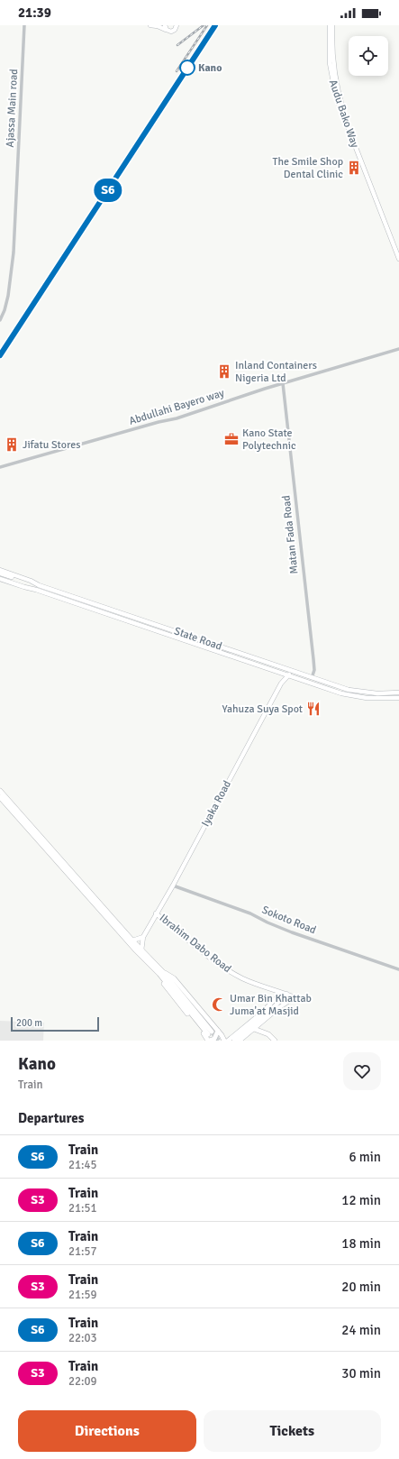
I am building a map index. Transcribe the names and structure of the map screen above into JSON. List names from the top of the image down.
{
  "streets": {
    "main road": [
      "Audu Bako Way",
      "State Road",
      "Iyaka Road",
      "Ibrahim Dabo Road"
    ],
    "street": [
      "Ajassa Main road",
      "Abdullahi Bayero way",
      "Matan Fada Road",
      "Sokoto Road"
    ]
  },
  "crossings": [
    ["Abdullahi Bayero way", "Matan Fada Road"],
    ["Matan Fada Road", "State Road"],
    ["State Road", "Iyaka Road"],
    ["Iyaka Road", "Sokoto Road"],
    ["Iyaka Road", "Ibrahim Dabo Road"]
  ],
  "places": {
    "other": ["Kano"],
    "building": ["The Smile Shop Dental Clinic", "Inland Containers Nigeria Ltd", "Jifatu Stores"],
    "office": ["Kano State Polytechnic"],
    "restaurant": ["Yahuza Suya Spot"],
    "mosque": ["Umar Bin Khattab Juma'at Masjid"]
  },
  "scale_bar": "200 m",
  "page": {
    "status": "21:39",
    "on_map": "S6",
    "scale": "200 m",
    "heading": [
      ["Kano", "Train"],
      "Departures"
    ],
    "list": [
      {
        "mark": "S6",
        "name": "Train",
        "note": "21:45",
        "value": "6 min"
      },
      {
        "mark": "S3",
        "name": "Train",
        "note": "21:51",
        "value": "12 min"
      },
      {
        "mark": "S6",
        "name": "Train",
        "note": "21:57",
        "value": "18 min"
      },
      {
        "mark": "S3",
        "name": "Train",
        "note": "21:59",
        "value": "20 min"
      },
      {
        "mark": "S6",
        "name": "Train",
        "note": "22:03",
        "value": "24 min"
      },
      {
        "mark": "S3",
        "name": "Train",
        "note": "22:09",
        "value": "30 min"
      }
    ],
    "buttons": ["Directions", "Tickets"]
  }
}
